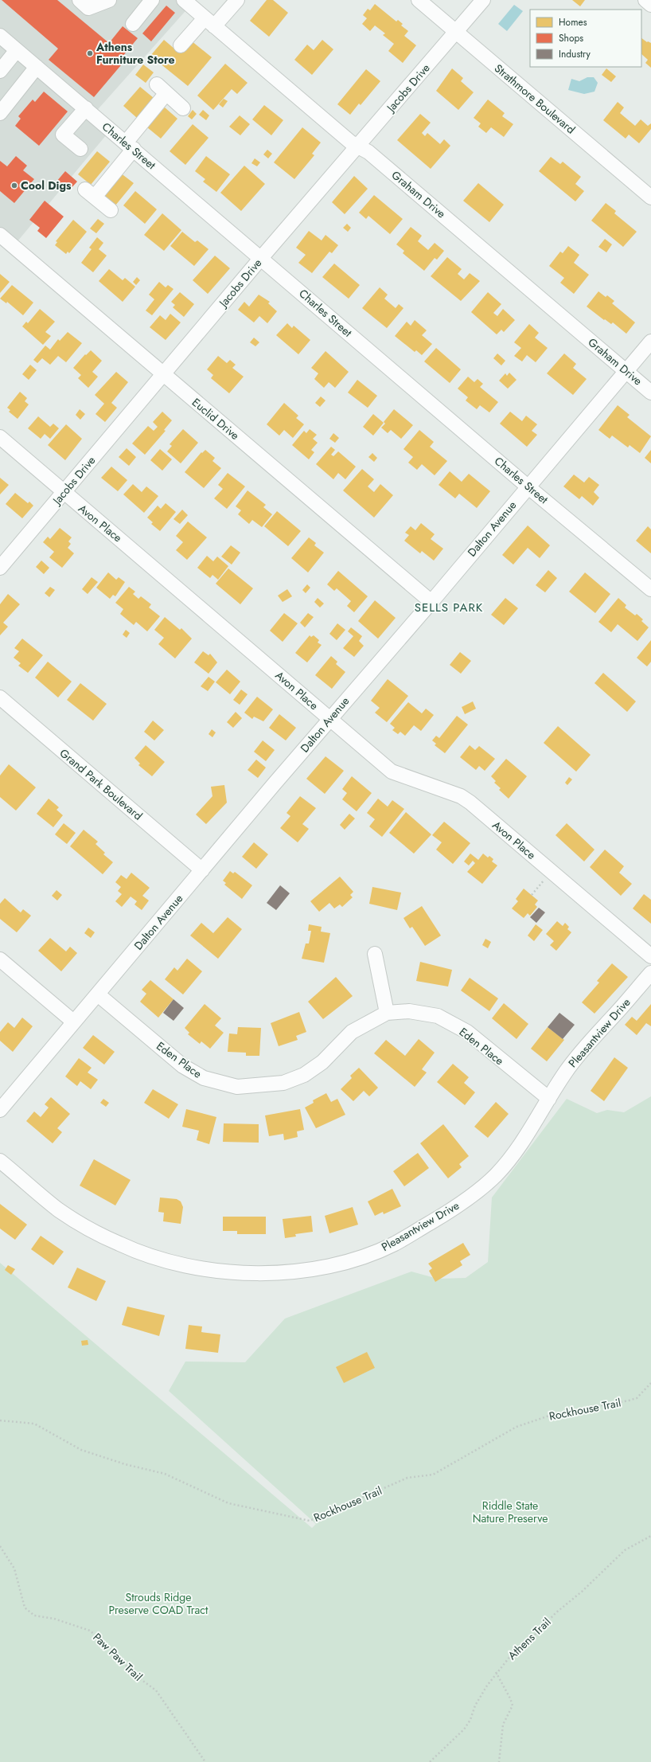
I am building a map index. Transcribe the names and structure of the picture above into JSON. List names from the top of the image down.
{
  "streets": {
    "street": [
      "Jacobs Drive",
      "Strathmore Boulevard",
      "Charles Street",
      "Graham Drive",
      "Euclid Drive",
      "Avon Place",
      "Dalton Avenue",
      "Grand Park Boulevard",
      "Pleasantview Drive",
      "Eden Place"
    ],
    "path": ["Rockhouse Trail", "Athens Trail", "Paw Paw Trail"]
  },
  "crossings": [
    ["Jacobs Drive", "Strathmore Boulevard"],
    ["Jacobs Drive", "Charles Street"],
    ["Jacobs Drive", "Graham Drive"],
    ["Jacobs Drive", "Euclid Drive"],
    ["Jacobs Drive", "Avon Place"],
    ["Charles Street", "Dalton Avenue"],
    ["Graham Drive", "Dalton Avenue"],
    ["Euclid Drive", "Dalton Avenue"],
    ["Avon Place", "Dalton Avenue"],
    ["Dalton Avenue", "Grand Park Boulevard"],
    ["Dalton Avenue", "Eden Place"],
    ["Pleasantview Drive", "Eden Place"]
  ],
  "districts": ["SELLS PARK"],
  "parks": ["Riddle State Nature Preserve", "Strouds Ridge Preserve COAD Tract"],
  "places": ["Athens Furniture Store", "Cool Digs"],
  "legend": ["Homes", "Shops", "Industry"]
}
